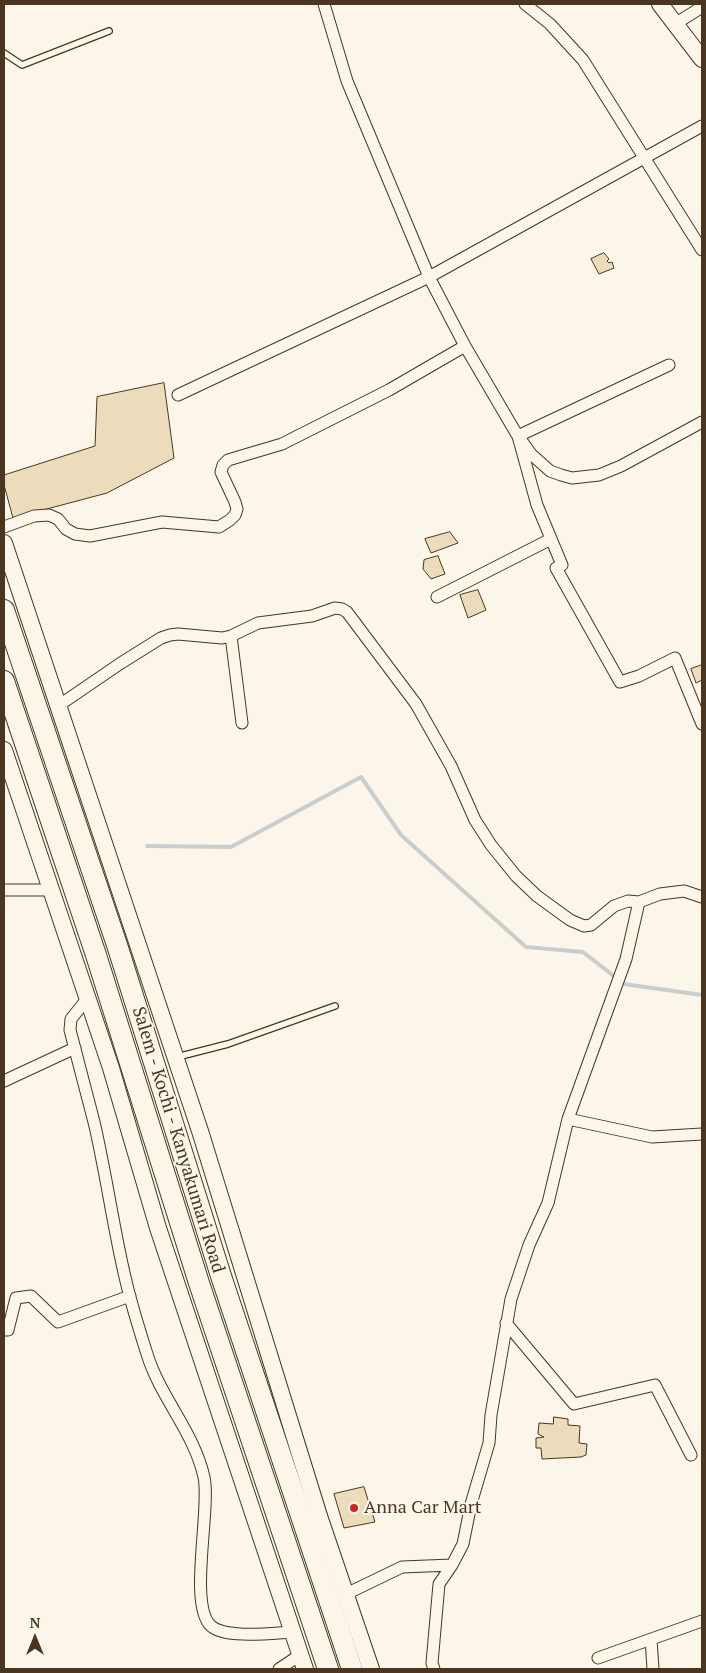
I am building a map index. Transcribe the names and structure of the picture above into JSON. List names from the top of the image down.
{
  "streets": {
    "highway": ["Salem - Kochi - Kanyakumari Road"]
  },
  "places": ["Anna Car Mart"],
  "north": "top"
}
